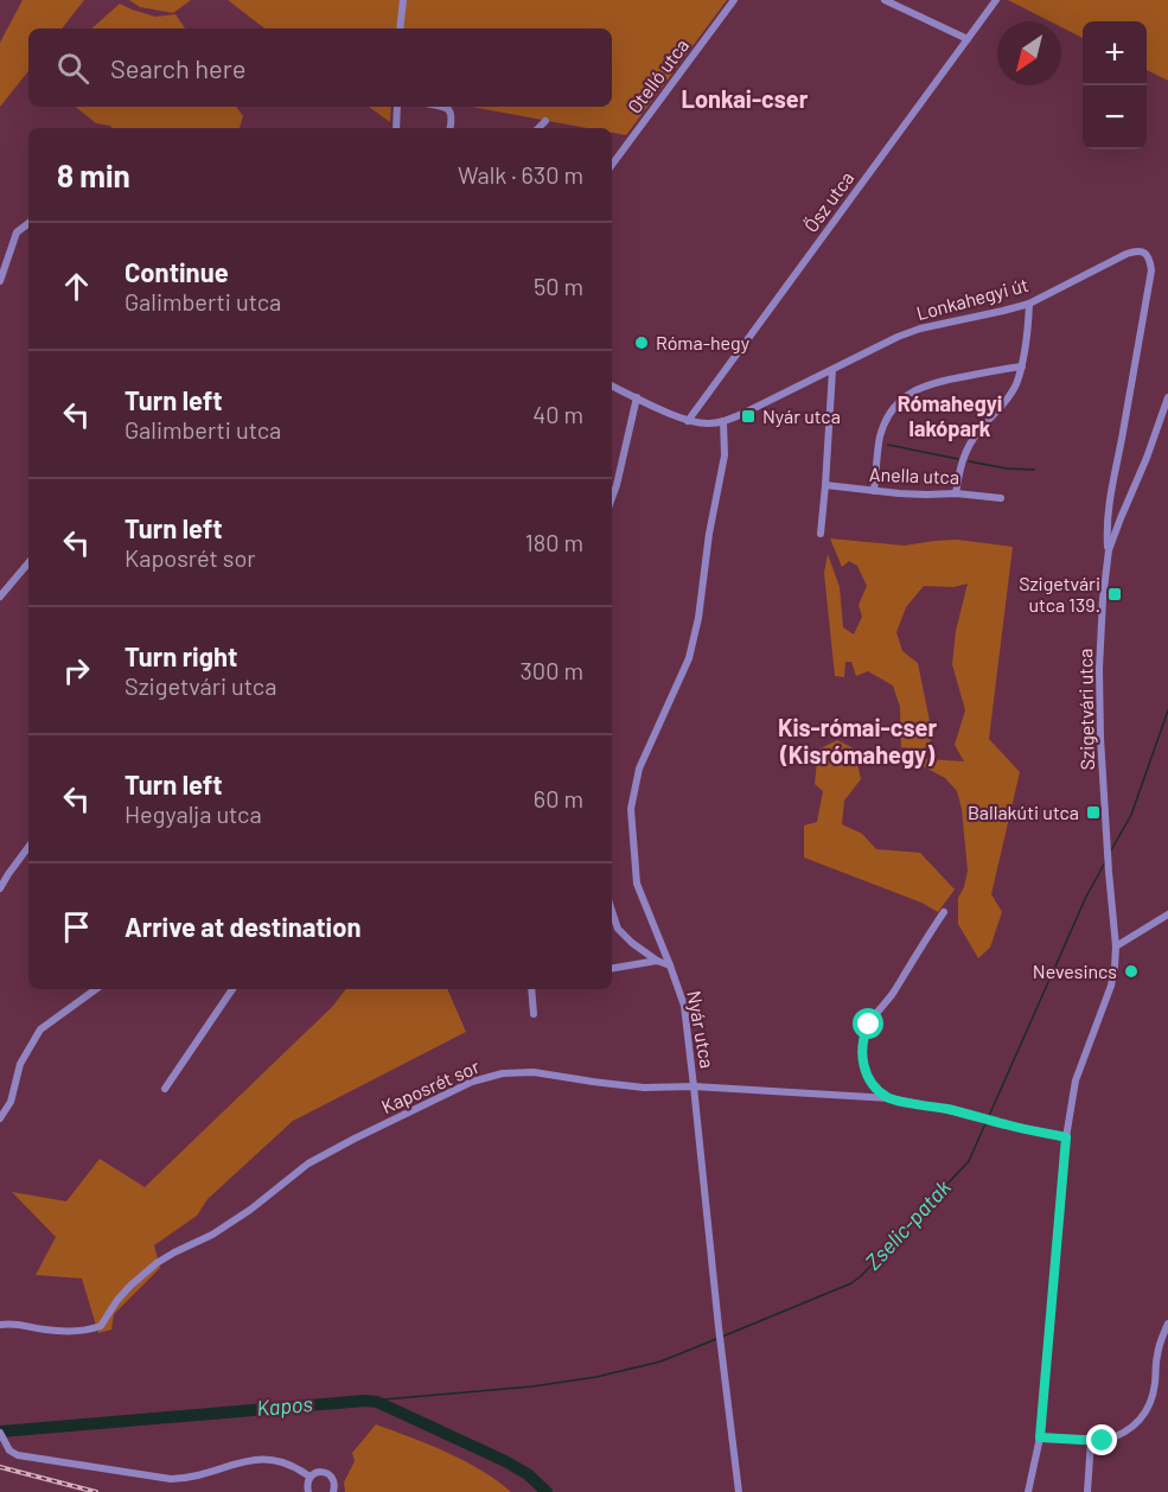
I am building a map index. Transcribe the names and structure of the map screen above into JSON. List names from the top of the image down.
{
  "streets": {
    "street": [
      "Otelló utca",
      "Ősz utca",
      "Lonkahegyi út",
      "Anella utca",
      "Szigetvári utca",
      "Nyár utca",
      "Kaposrét sor"
    ]
  },
  "crossings": [
    ["Ősz utca", "Lonkahegyi út"],
    ["Lonkahegyi út", "Szigetvári utca"],
    ["Lonkahegyi út", "Nyár utca"],
    ["Szigetvári utca", "Kaposrét sor"],
    ["Nyár utca", "Kaposrét sor"]
  ],
  "districts": ["Lonkai-cser", "Rómahegyi lakópark", "Kis-római-cser (Kisrómahegy)"],
  "water": ["Zselic-patak", "Kapos"],
  "places": {
    "other": ["Róma-hegy", "Nevesincs"],
    "transit": ["Nyár utca", "Szigetvári utca 139.", "Ballakúti utca"]
  },
  "north": "bottom left",
  "page": {
    "map_buttons": ["+", "−"],
    "search": "Search here",
    "heading": ["8 min", "Walk · 630 m"],
    "list": [
      ["Continue", "Galimberti utca", "50 m"],
      ["Turn left", "Galimberti utca", "40 m"],
      ["Turn left", "Kaposrét sor", "180 m"],
      ["Turn right", "Szigetvári utca", "300 m"],
      ["Turn left", "Hegyalja utca", "60 m"],
      "Arrive at destination"
    ]
  }
}
